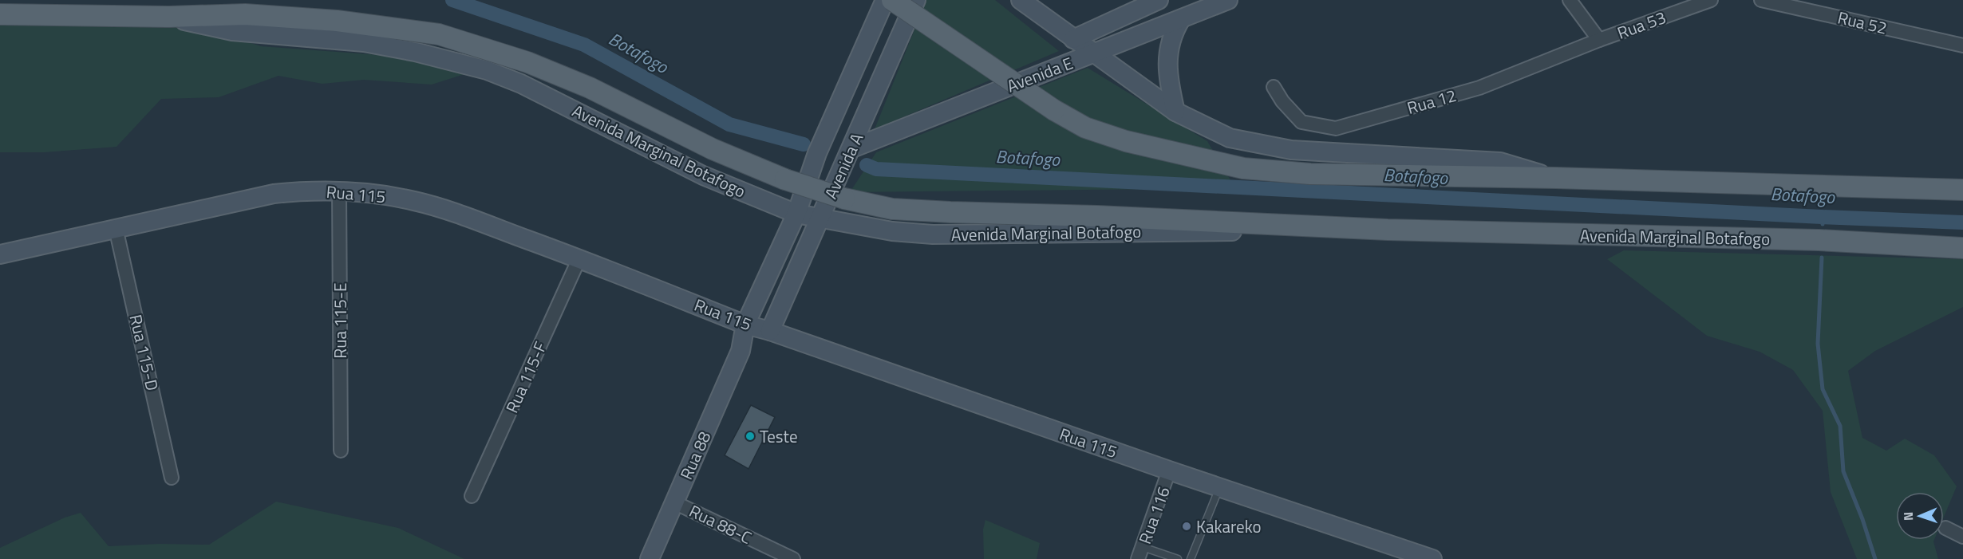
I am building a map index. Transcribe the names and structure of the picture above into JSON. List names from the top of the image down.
{
  "streets": {
    "main road": ["Avenida Marginal Botafogo"],
    "street": [
      "Rua 52",
      "Rua 53",
      "Avenida E",
      "Rua 12",
      "Avenida A",
      "Rua 115",
      "Rua 115-E",
      "Rua 115-D",
      "Rua 115-F",
      "Rua 88",
      "Rua 116",
      "Rua 88-C"
    ]
  },
  "crossings": [
    ["Rua 53", "Rua 12"],
    ["Avenida E", "Avenida A"],
    ["Avenida Marginal Botafogo", "Avenida A"],
    ["Avenida A", "Rua 115"],
    ["Avenida A", "Rua 88"],
    ["Rua 115", "Rua 115-E"],
    ["Rua 115", "Rua 115-D"],
    ["Rua 115", "Rua 115-F"],
    ["Rua 115", "Rua 88"],
    ["Rua 115", "Rua 116"],
    ["Rua 88", "Rua 88-C"]
  ],
  "water": ["Botafogo"],
  "places": ["Teste", "Kakareko"],
  "north": "left"
}
